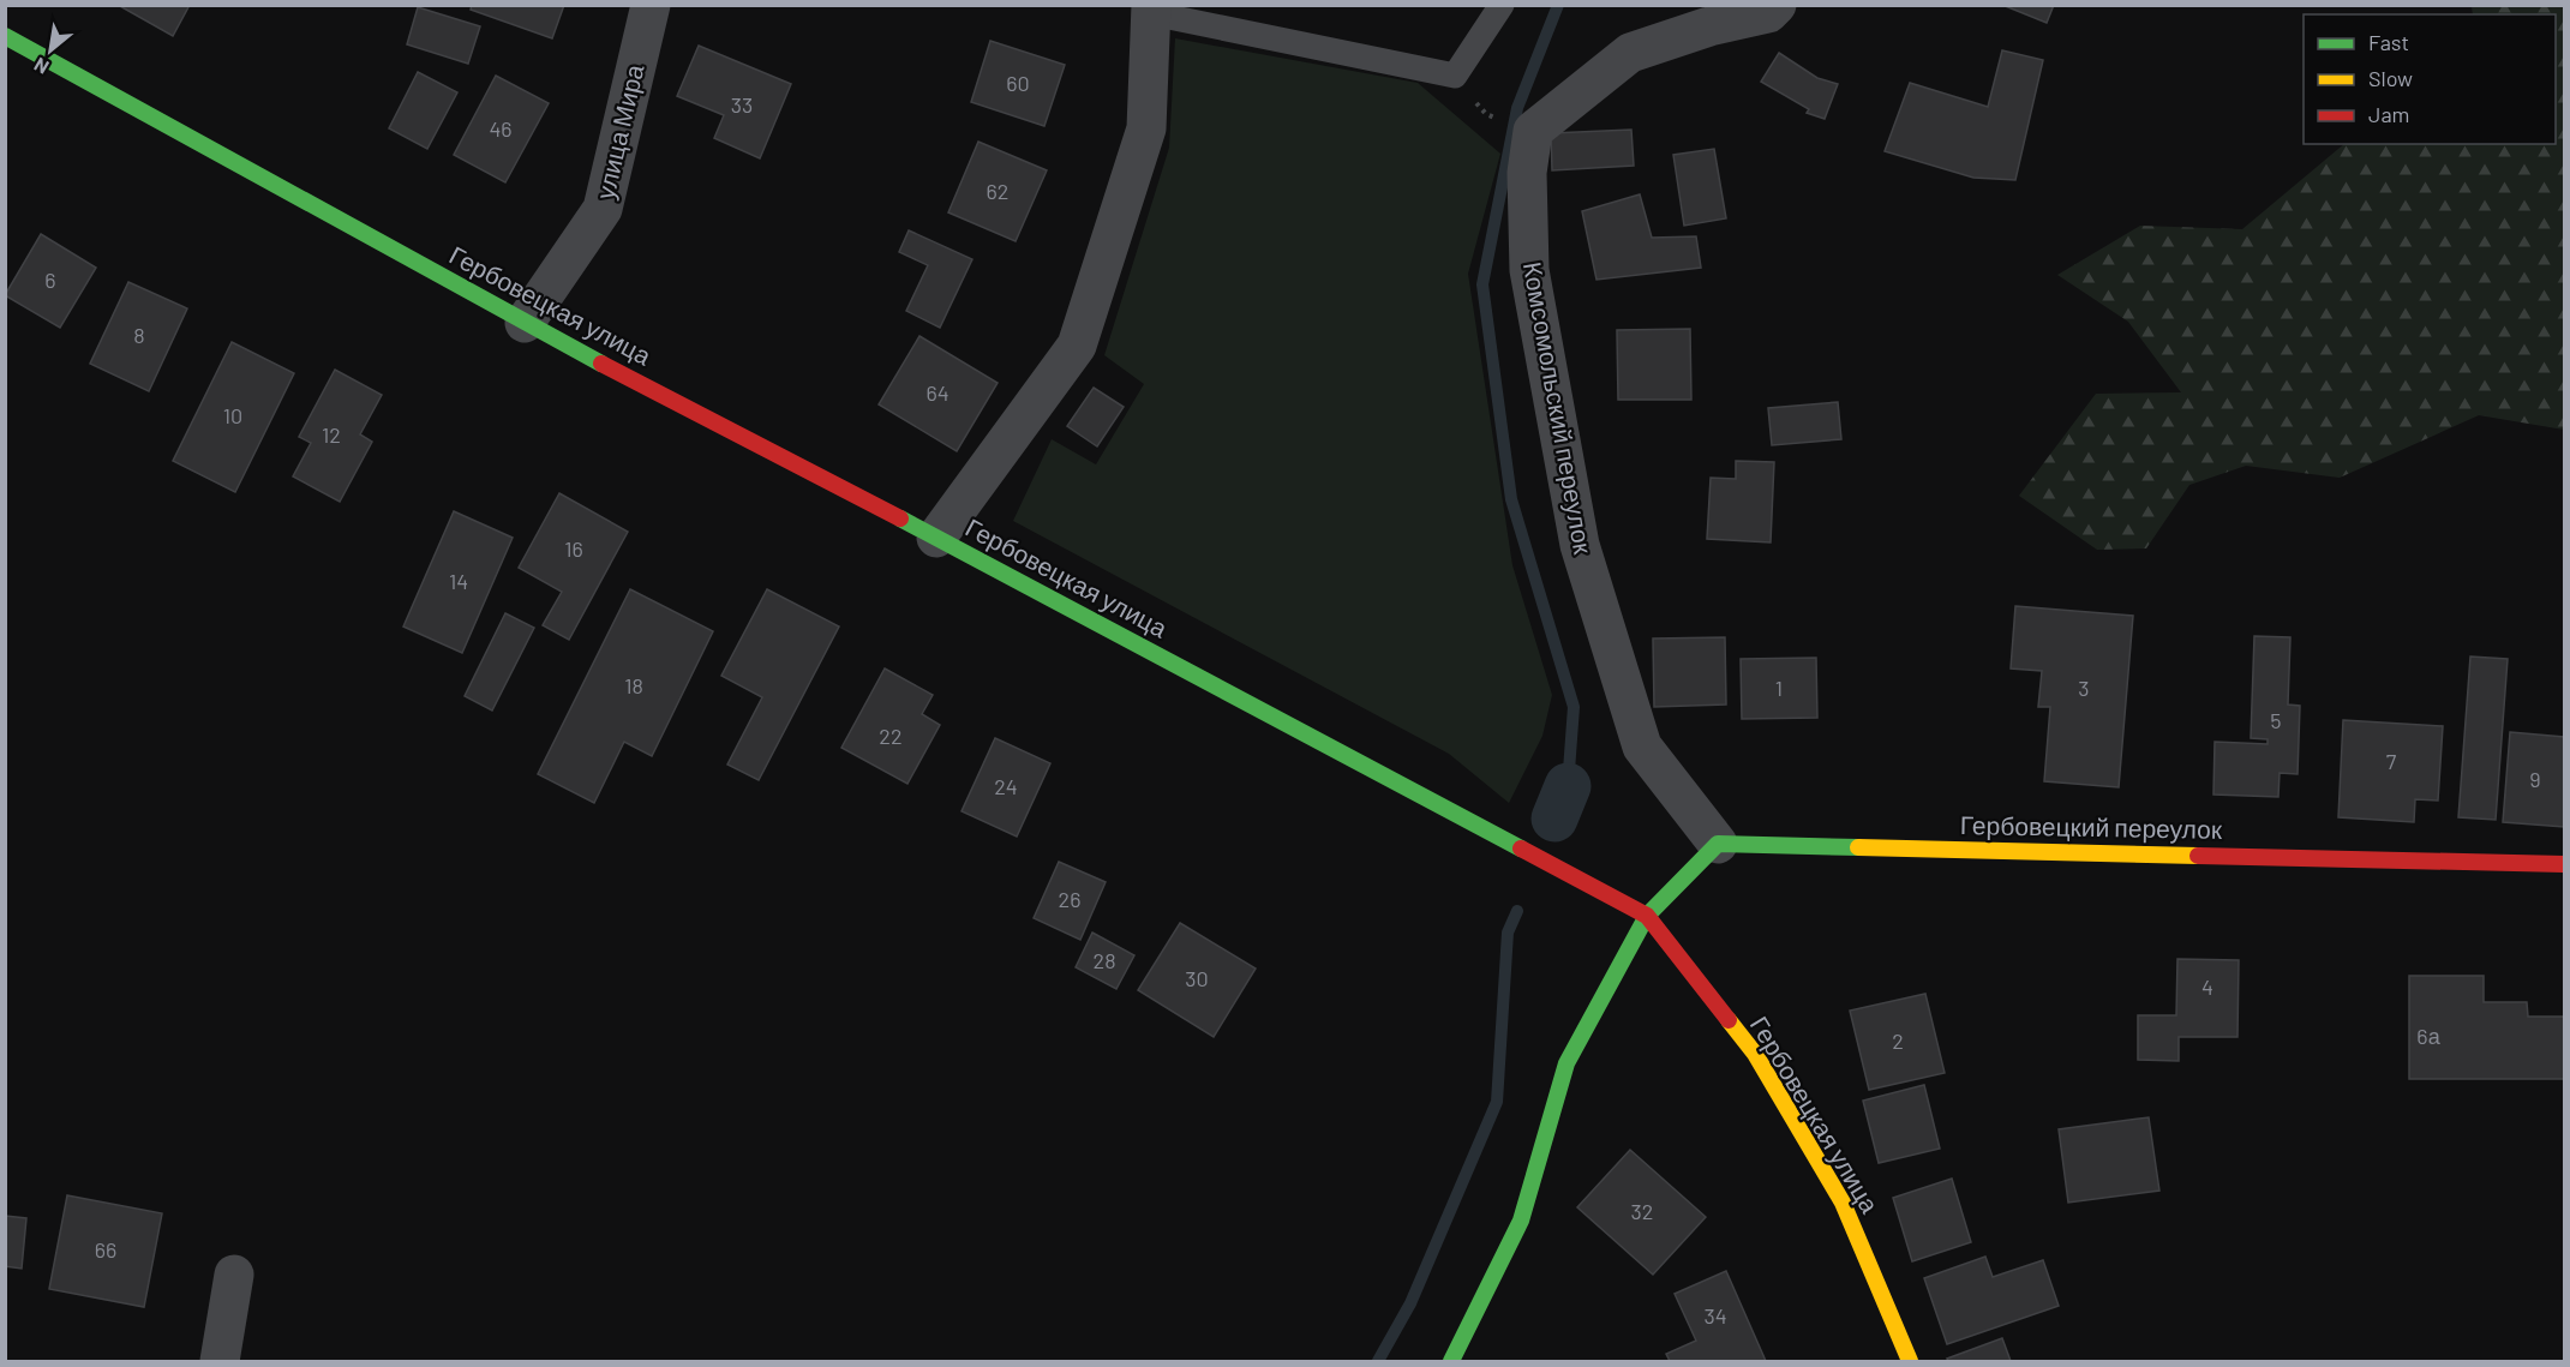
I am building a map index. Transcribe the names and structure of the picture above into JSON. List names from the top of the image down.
{
  "streets": {
    "street": [
      "улица Мира",
      "Гербовецкая улица",
      "Комсомольский переулок",
      "Гербовецкий переулок"
    ]
  },
  "crossings": [
    ["улица Мира", "Гербовецкая улица"],
    ["Комсомольский переулок", "Гербовецкий переулок"]
  ],
  "house_numbers": [
    "60",
    "33",
    "46",
    "62",
    "6",
    "8",
    "64",
    "10",
    "12",
    "16",
    "14",
    "18",
    "1",
    "3",
    "5",
    "22",
    "7",
    "9",
    "24",
    "26",
    "28",
    "30",
    "4",
    "6а",
    "2",
    "32",
    "66",
    "34"
  ],
  "legend": ["Fast", "Slow", "Jam"],
  "north": "bottom left"
}
